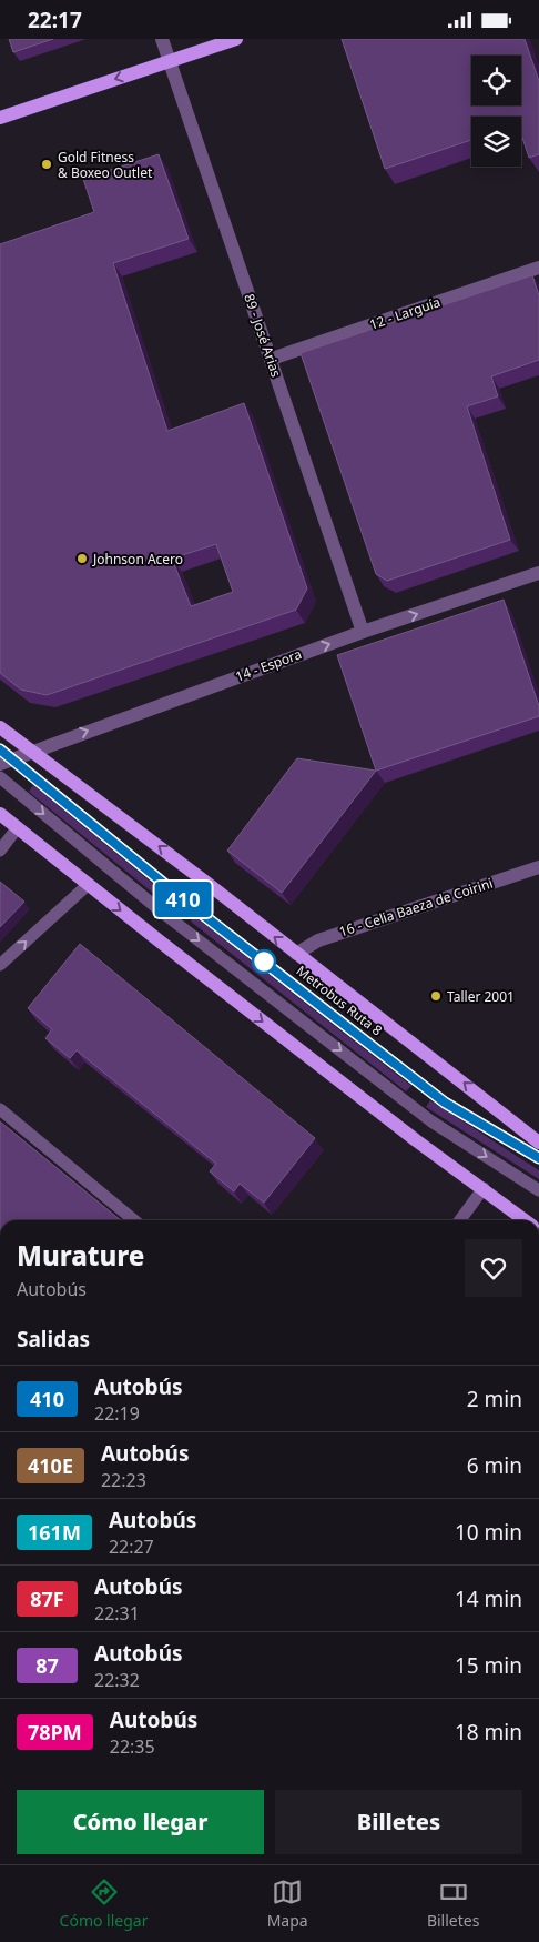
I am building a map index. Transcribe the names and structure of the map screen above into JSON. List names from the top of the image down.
{
  "streets": {
    "street": [
      "12 - Larguía",
      "89 - José Arias",
      "14 - Espora",
      "16 - Celia Baeza de Coirini"
    ],
    "lane": ["Metrobus Ruta 8"]
  },
  "crossings": [
    ["12 - Larguía", "89 - José Arias"],
    ["89 - José Arias", "14 - Espora"],
    ["14 - Espora", "Metrobus Ruta 8"]
  ],
  "one_way": ["14 - Espora"],
  "places": ["Gold Fitness & Boxeo Outlet", "Johnson Acero", "Taller 2001"],
  "lines": ["bus line 410"],
  "page": {
    "status": "22:17",
    "on_map": "410",
    "heading": [
      ["Murature", "Autobús"],
      "Salidas"
    ],
    "list": [
      {
        "mark": "410",
        "name": "Autobús",
        "note": "22:19",
        "value": "2 min"
      },
      {
        "mark": "410E",
        "name": "Autobús",
        "note": "22:23",
        "value": "6 min"
      },
      {
        "mark": "161M",
        "name": "Autobús",
        "note": "22:27",
        "value": "10 min"
      },
      {
        "mark": "87F",
        "name": "Autobús",
        "note": "22:31",
        "value": "14 min"
      },
      {
        "mark": "87",
        "name": "Autobús",
        "note": "22:32",
        "value": "15 min"
      },
      {
        "mark": "78PM",
        "name": "Autobús",
        "note": "22:35",
        "value": "18 min"
      }
    ],
    "buttons": ["Cómo llegar", "Billetes"],
    "tabs": ["Cómo llegar", "Mapa", "Billetes"]
  }
}
